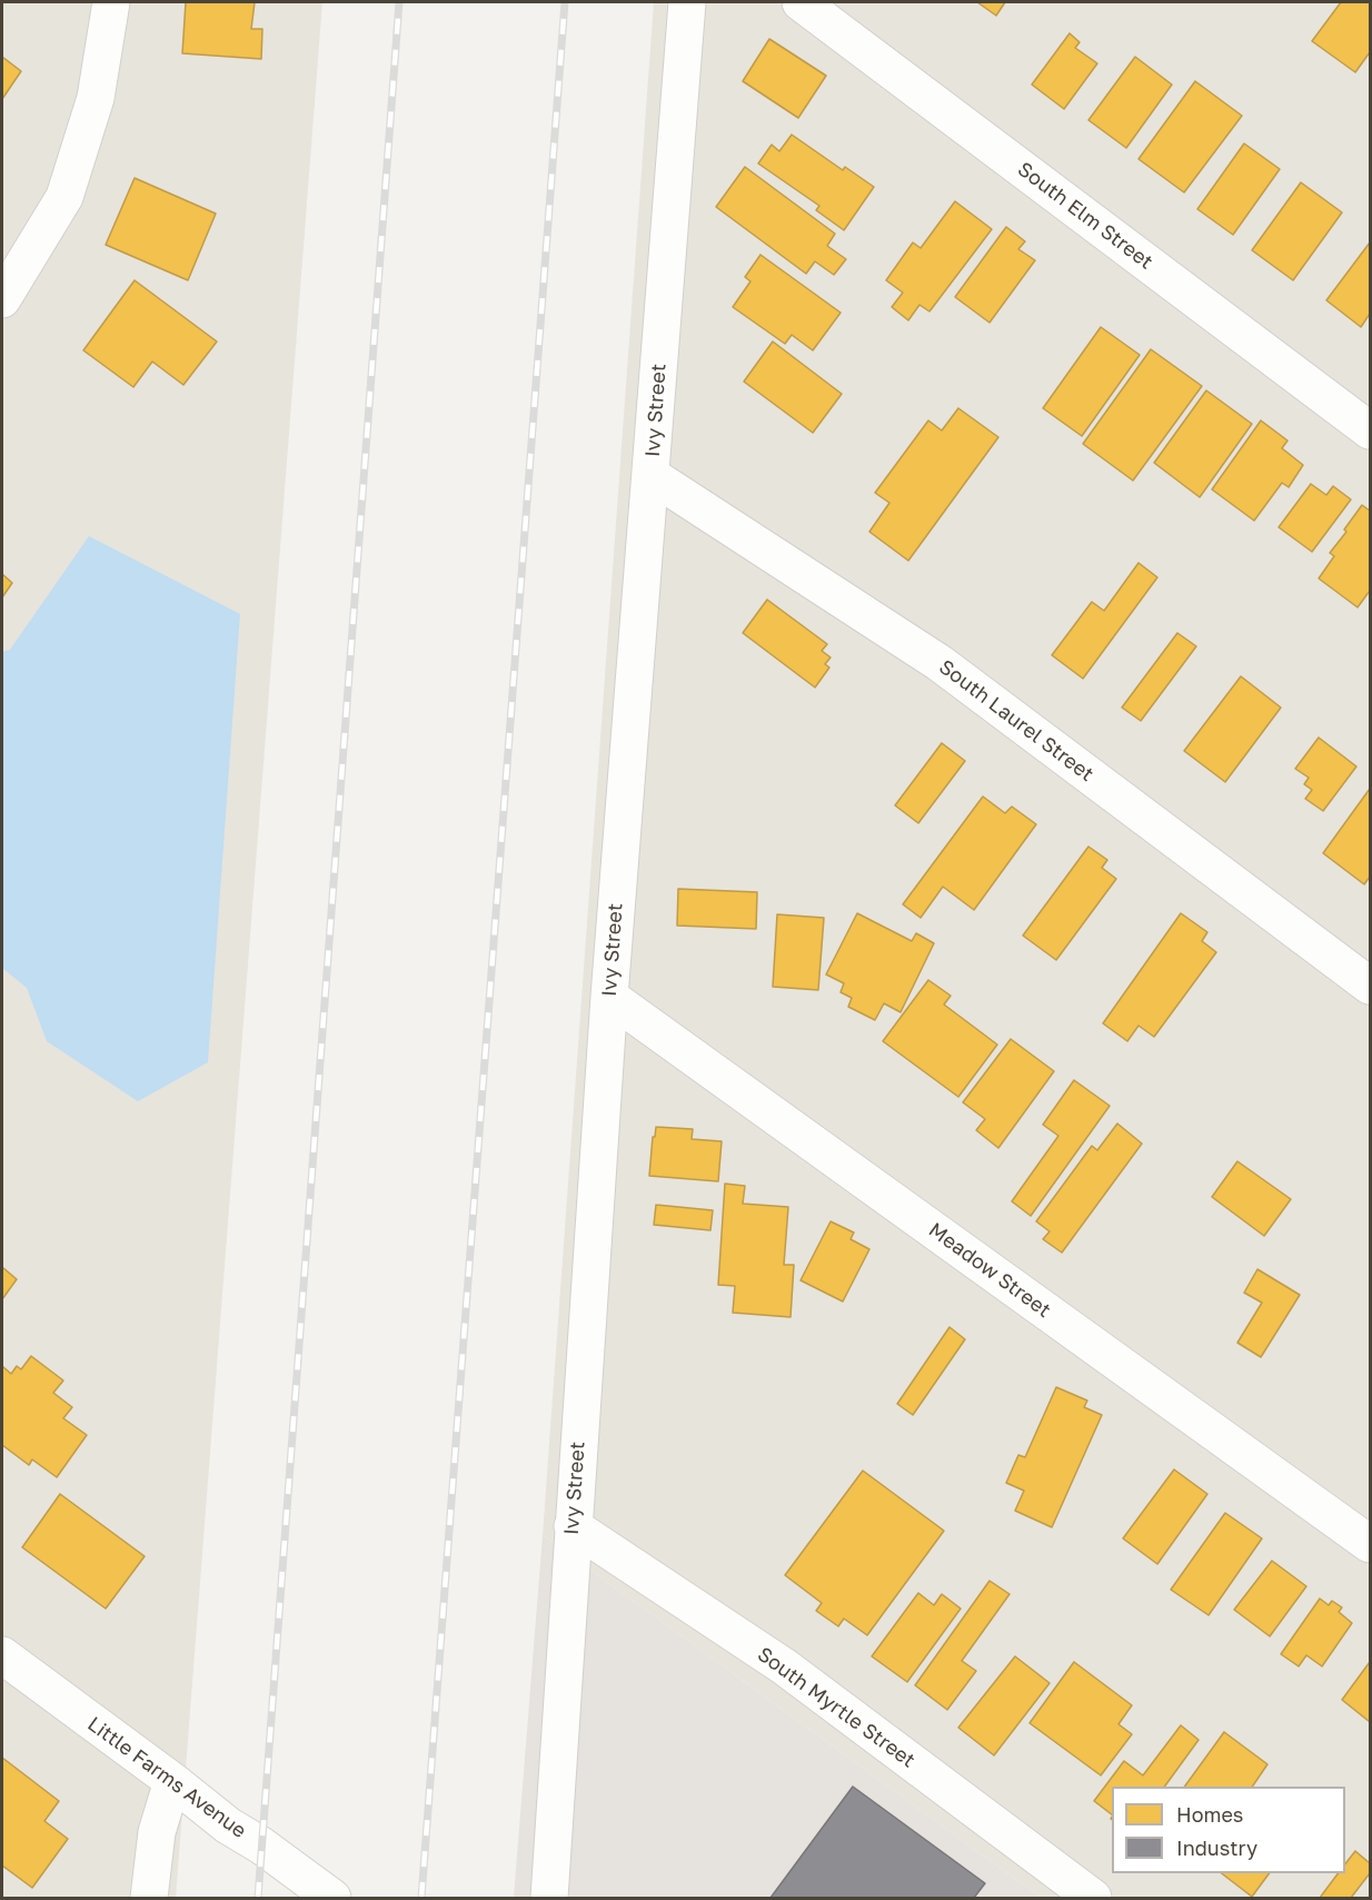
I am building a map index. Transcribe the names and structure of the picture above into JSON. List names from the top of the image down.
{
  "streets": {
    "street": [
      "South Elm Street",
      "Ivy Street",
      "South Laurel Street",
      "Meadow Street",
      "South Myrtle Street",
      "Little Farms Avenue"
    ]
  },
  "crossings": [
    ["Ivy Street", "South Laurel Street"],
    ["Ivy Street", "Meadow Street"],
    ["Ivy Street", "South Myrtle Street"]
  ],
  "legend": ["Homes", "Industry"]
}
